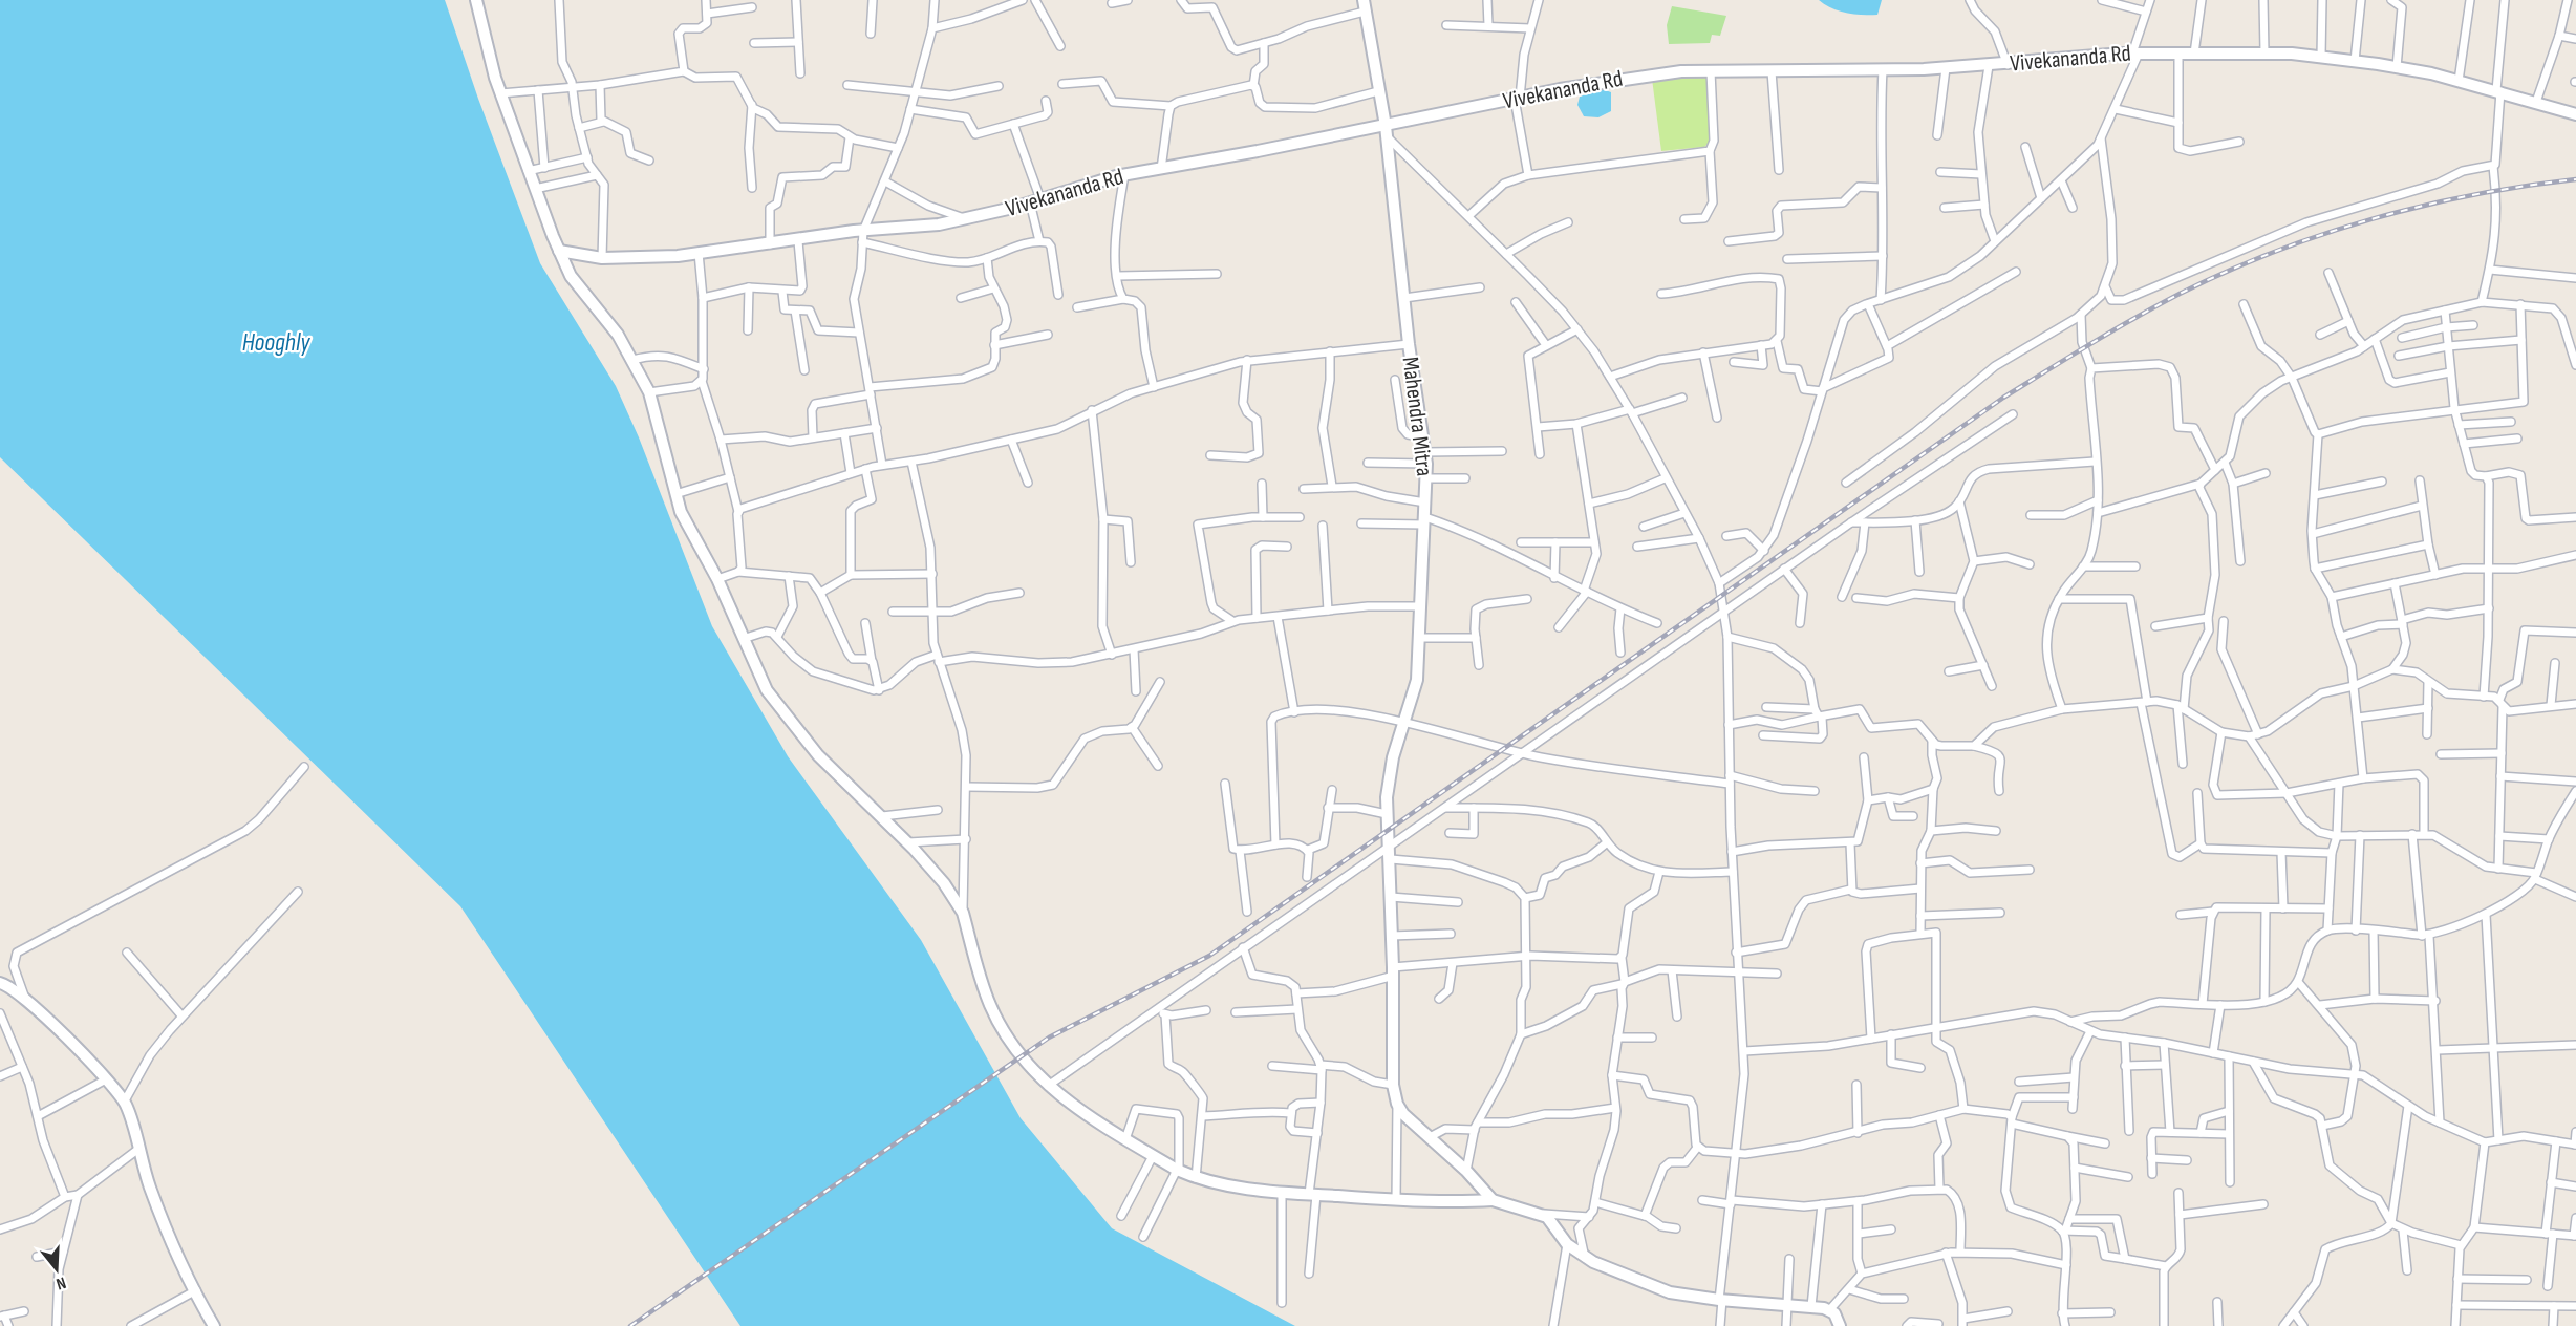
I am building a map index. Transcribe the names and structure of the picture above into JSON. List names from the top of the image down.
{
  "streets": {
    "street": ["Vivekananda Rd", "Mahendra Mitra"]
  },
  "crossings": [
    ["Vivekananda Rd", "Mahendra Mitra"]
  ],
  "water": ["Hooghly"],
  "north": "bottom"
}
